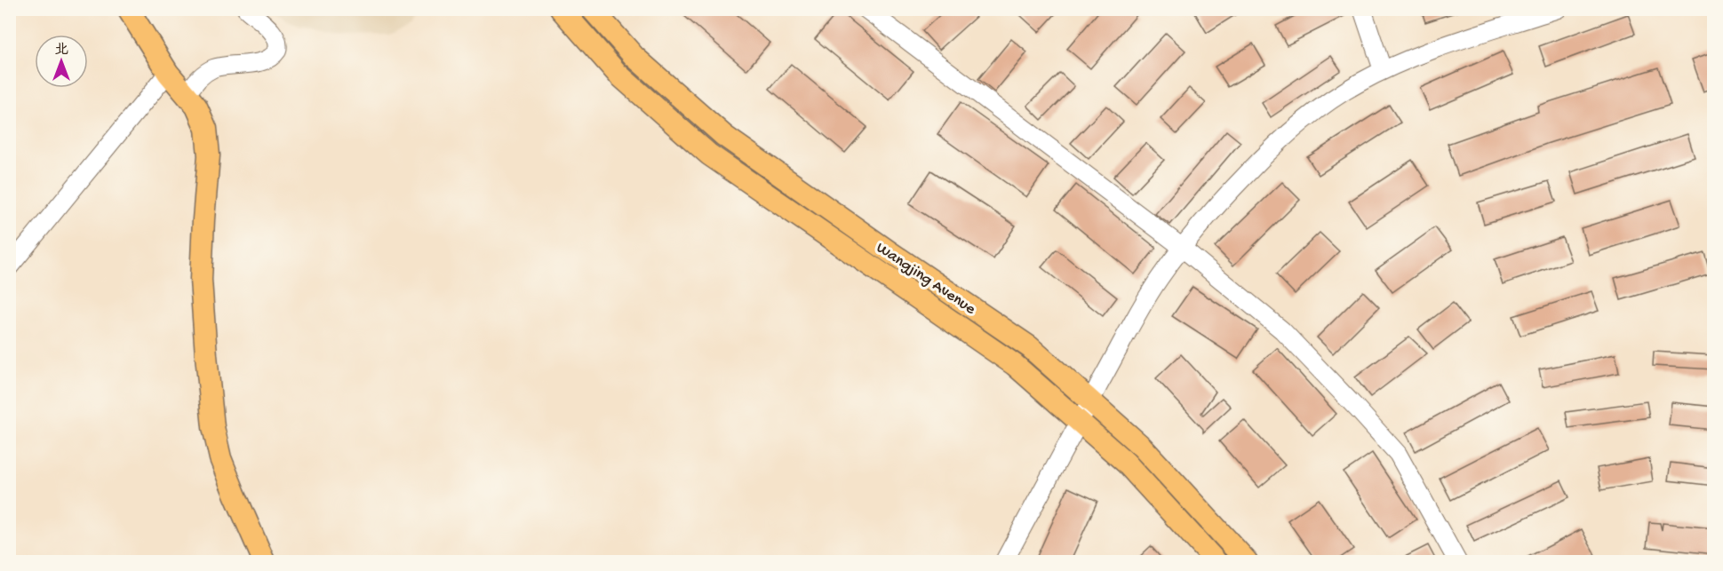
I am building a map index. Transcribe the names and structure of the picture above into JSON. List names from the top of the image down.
{
  "streets": {
    "main road": ["Wangjing Avenue"]
  },
  "north": "top"
}
